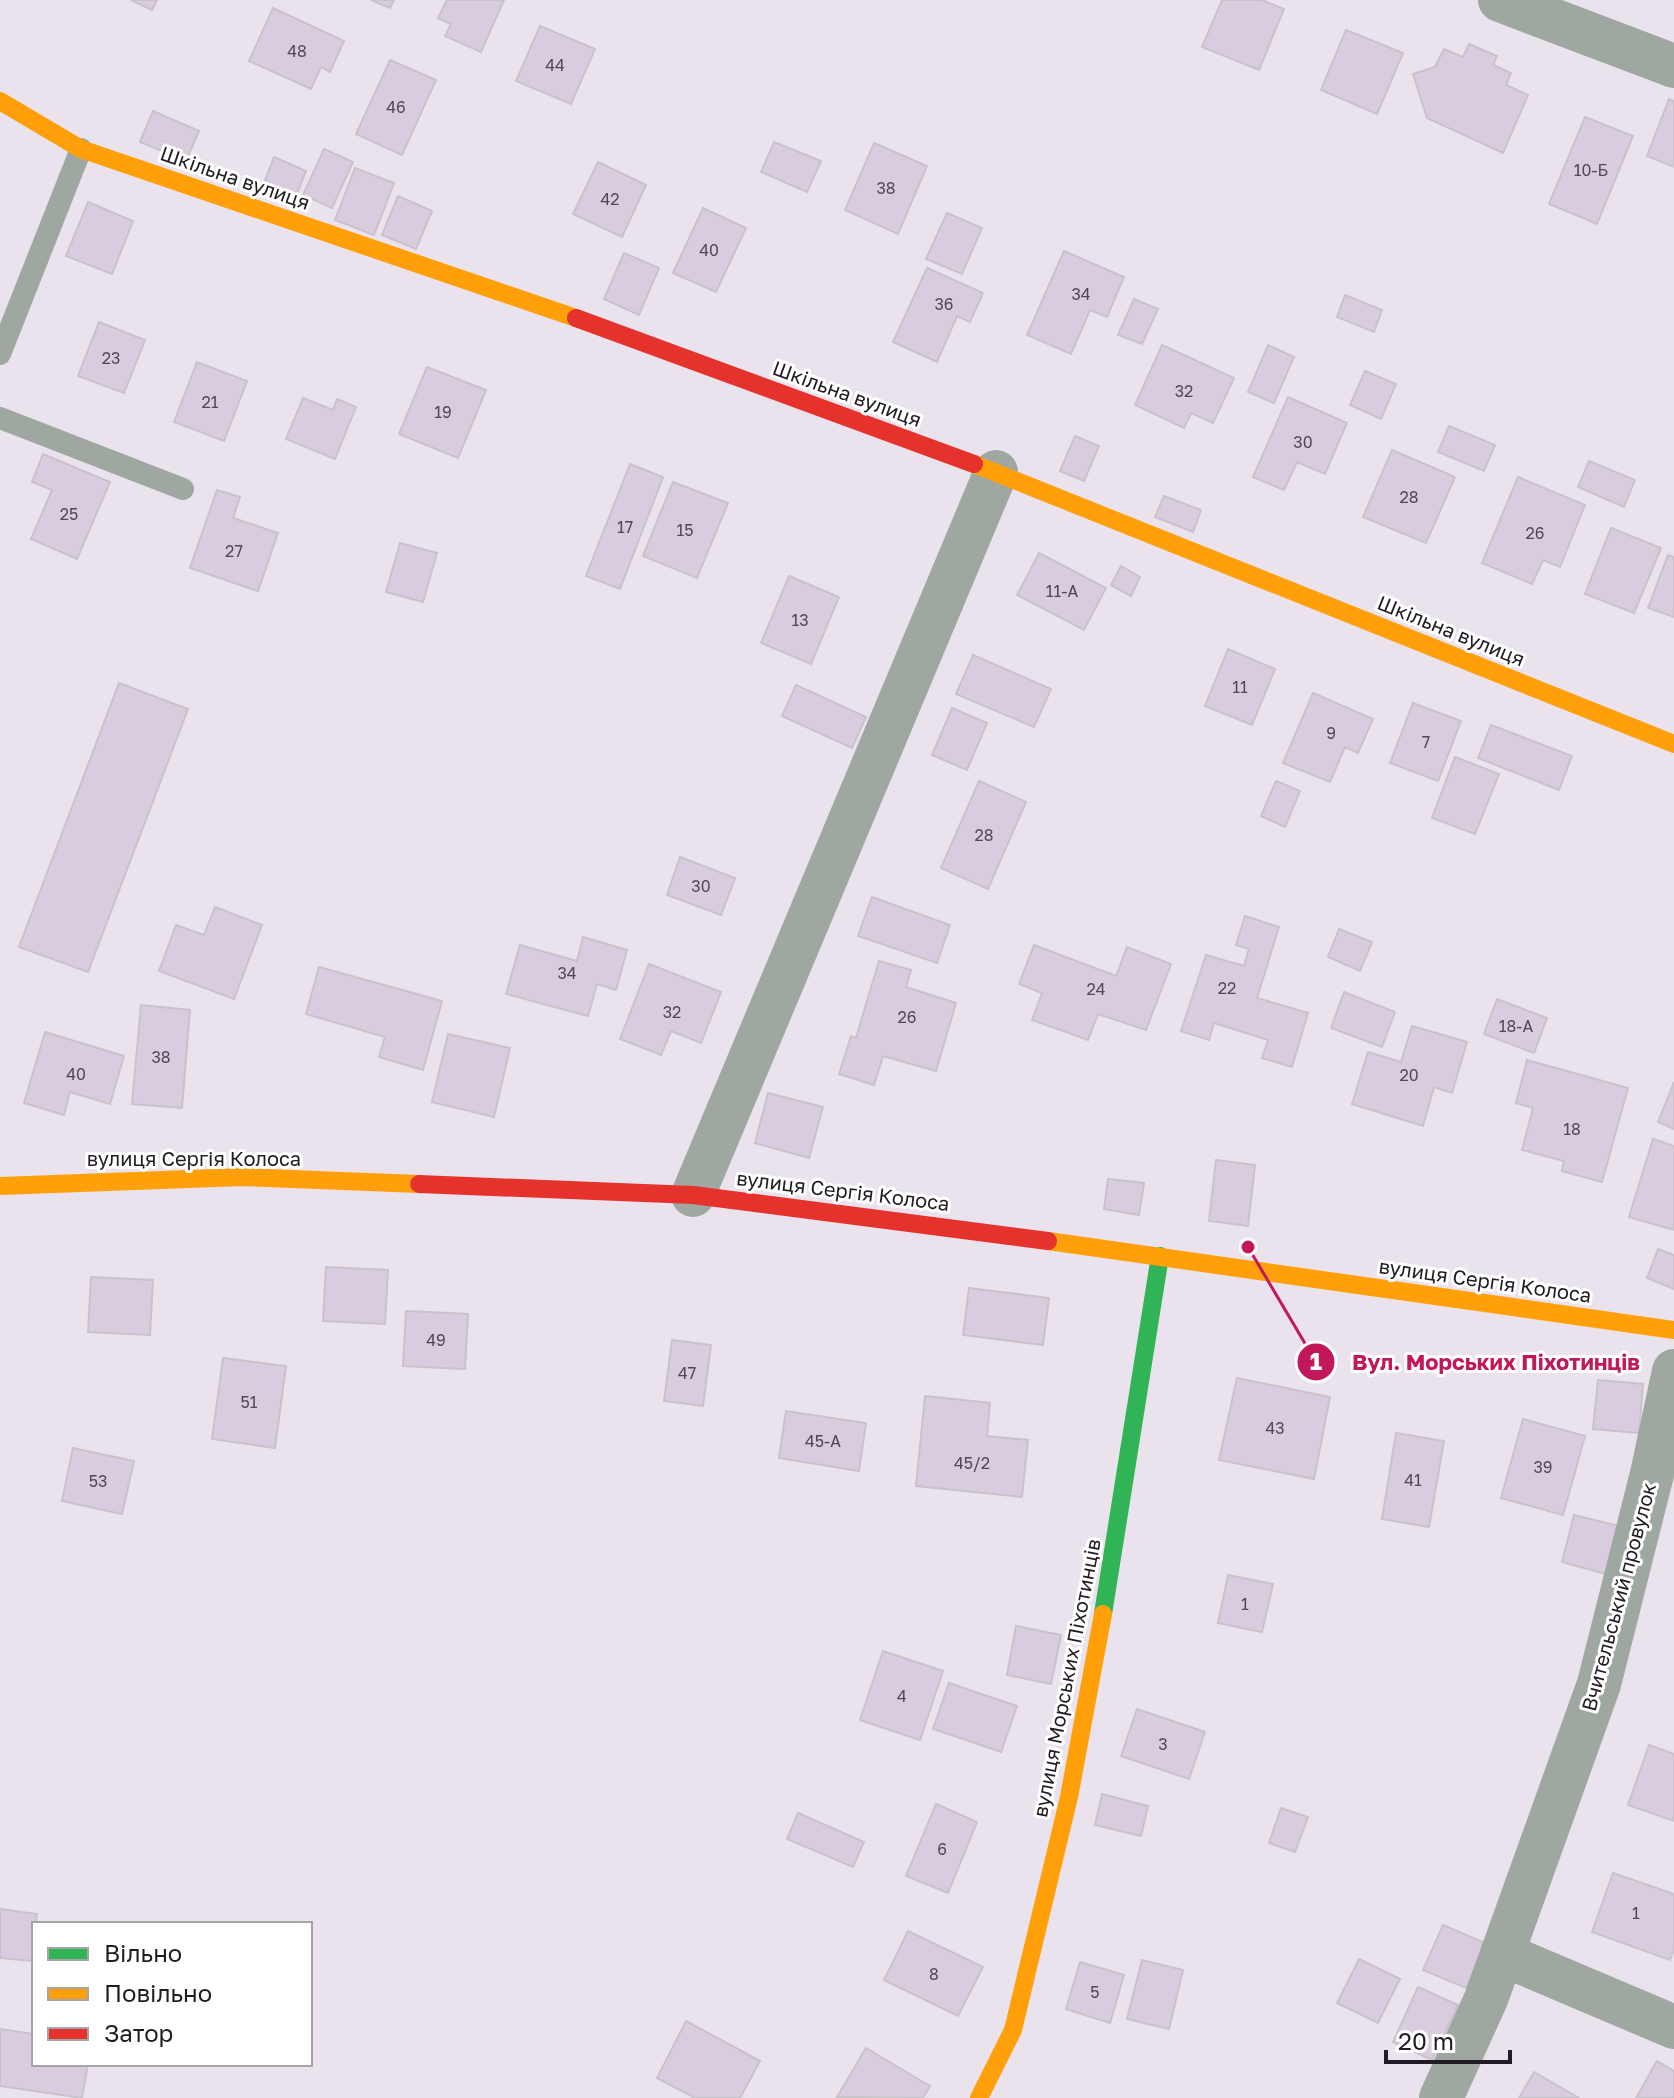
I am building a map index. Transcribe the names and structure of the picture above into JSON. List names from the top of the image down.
{
  "streets": {
    "street": [
      "Шкільна вулиця",
      "вулиця Сергія Колоса",
      "Вчительський провулок",
      "вулиця Морських Піхотинців"
    ]
  },
  "crossings": [
    ["вулиця Сергія Колоса", "вулиця Морських Піхотинців"]
  ],
  "places": ["Вул. Морських Піхотинців"],
  "house_numbers": [
    "48",
    "44",
    "46",
    "10-Б",
    "38",
    "42",
    "40",
    "34",
    "36",
    "23",
    "32",
    "21",
    "19",
    "30",
    "28",
    "25",
    "17",
    "15",
    "26",
    "27",
    "11-А",
    "13",
    "11",
    "9",
    "7",
    "28",
    "30",
    "34",
    "22",
    "24",
    "32",
    "26",
    "18-А",
    "38",
    "40",
    "20",
    "18",
    "49",
    "47",
    "51",
    "43",
    "45-А",
    "45/2",
    "39",
    "41",
    "53",
    "1",
    "4",
    "3",
    "6",
    "1",
    "8",
    "5"
  ],
  "legend": ["Вільно", "Повільно", "Затор"],
  "scale_bar": "20 m"
}
